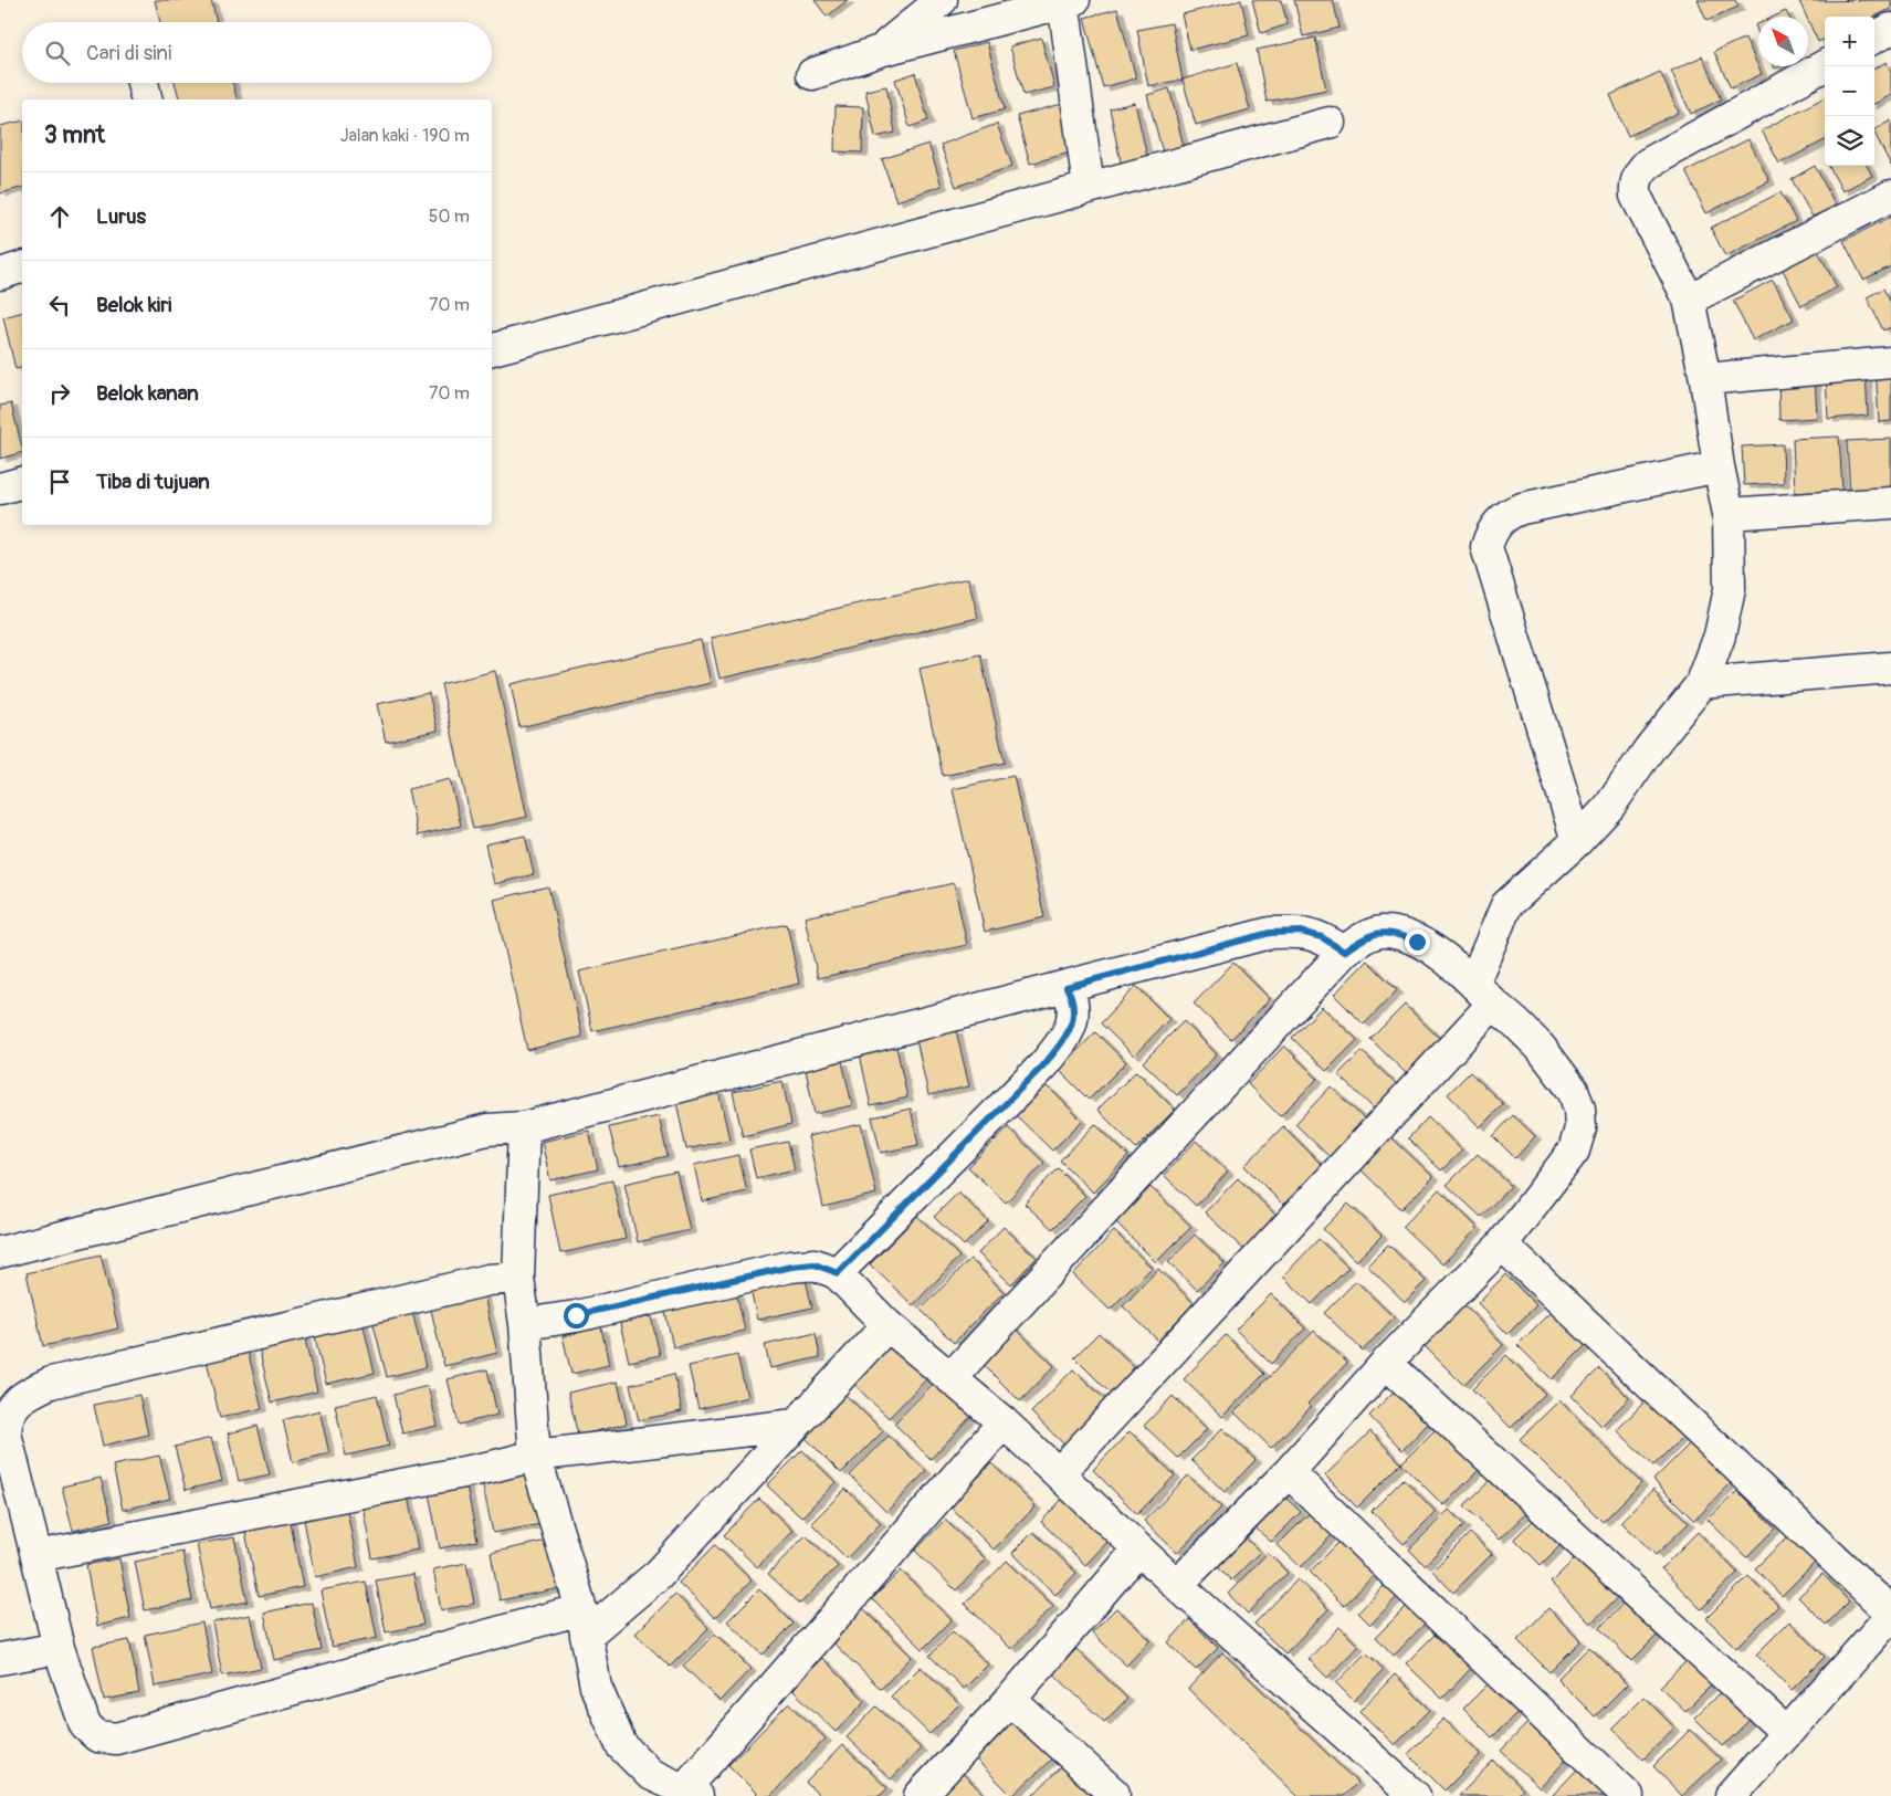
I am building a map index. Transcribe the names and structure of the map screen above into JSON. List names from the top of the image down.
{
  "north": "top left",
  "page": {
    "map_buttons": ["+", "−"],
    "search": "Cari di sini",
    "heading": ["3 mnt", "Jalan kaki · 190 m"],
    "list": [
      ["Lurus", "50 m"],
      ["Belok kiri", "70 m"],
      ["Belok kanan", "70 m"],
      "Tiba di tujuan"
    ]
  }
}
